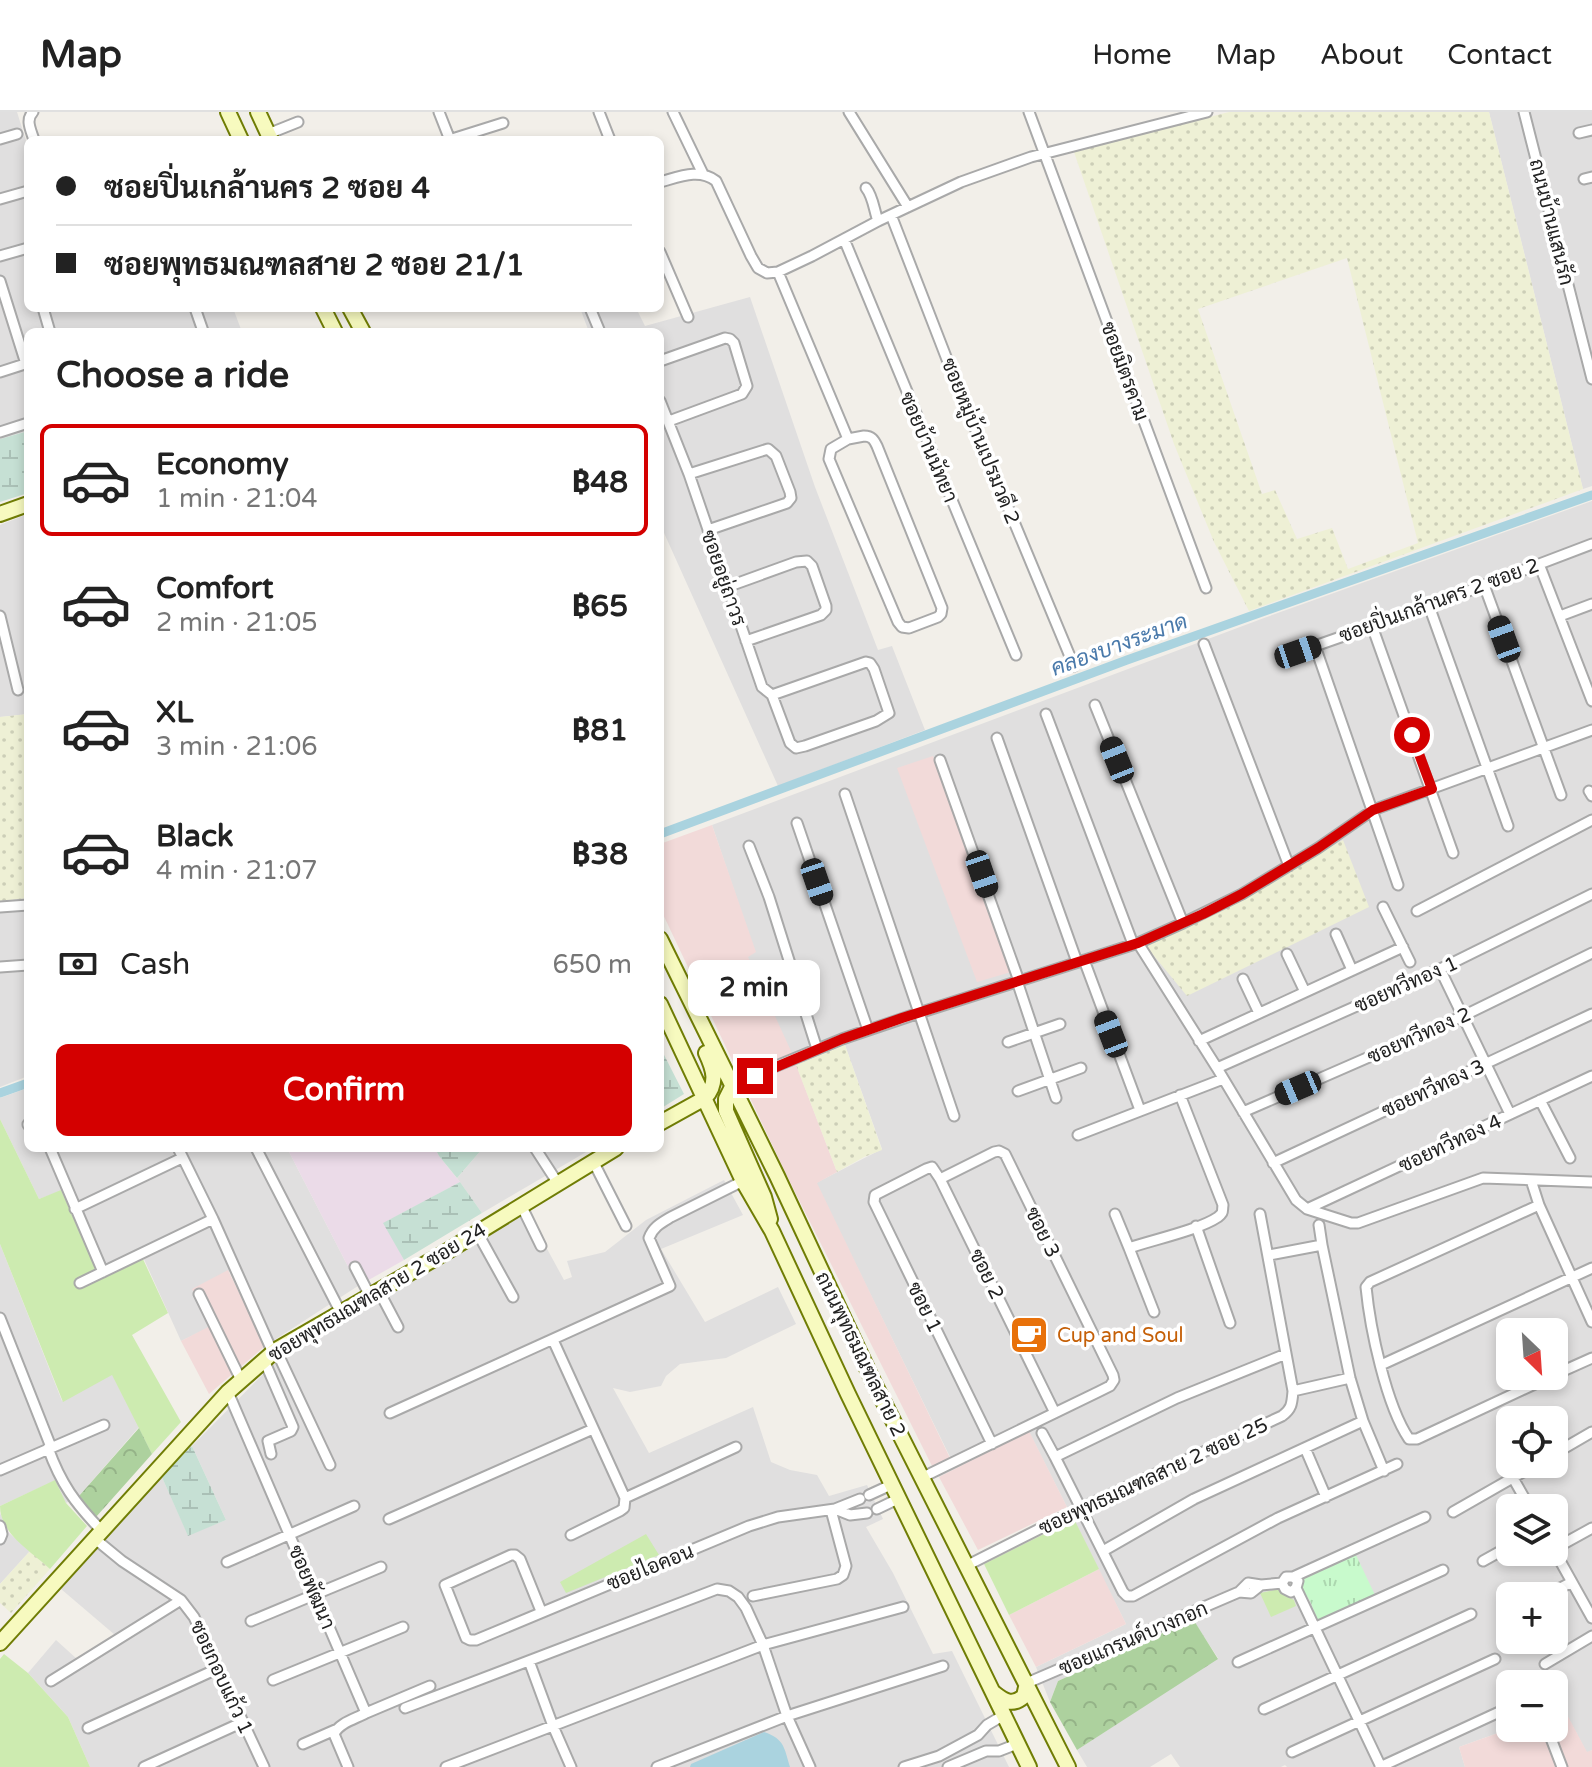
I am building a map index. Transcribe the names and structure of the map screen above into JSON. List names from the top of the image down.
{
  "streets": {
    "main road": ["ซอยพุทธมณฑลสาย 2 ซอย 24", "ถนนพุทธมณฑลสาย 2"],
    "street": [
      "ถนนบ้านแสนรัก",
      "ซอยมิตรคาม",
      "ซอยหมู่บ้านเปรมวดี 2",
      "ซอยบ้านนัทยา",
      "ซอยอยู่ถาวร",
      "ซอยปิ่นเกล้านคร 2 ซอย 2",
      "ซอยทวีทอง 1",
      "ซอยทวีทอง 2",
      "ซอยทวีทอง 3",
      "ซอยทวีทอง 4",
      "ซอย 3",
      "ซอย 2",
      "ซอย 1",
      "ซอยพุทธมณฑลสาย 2 ซอย 25",
      "ซอยไอคอน",
      "ซอยพัฒนา",
      "ซอยแกรนด์บางกอก",
      "ซอยกอบแก้ว 1"
    ]
  },
  "crossings": [
    ["ซอย 3", "ซอย 2"],
    ["ซอย 3", "ซอย 1"],
    ["ซอย 2", "ซอย 1"],
    ["ซอยพุทธมณฑลสาย 2 ซอย 24", "ซอยพัฒนา"],
    ["ซอยพุทธมณฑลสาย 2 ซอย 24", "ซอยกอบแก้ว 1"],
    ["ถนนพุทธมณฑลสาย 2", "ซอยพุทธมณฑลสาย 2 ซอย 25"],
    ["ถนนพุทธมณฑลสาย 2", "ซอยไอคอน"],
    ["ถนนพุทธมณฑลสาย 2", "ซอยแกรนด์บางกอก"]
  ],
  "water": ["คลองบางระมาด"],
  "places": {
    "cafe": ["Cup and Soul"]
  },
  "north": "bottom right",
  "page": {
    "header": "Map",
    "nav": [
      "Home",
      "Map",
      "About",
      "Contact"
    ],
    "banner": ["ซอยปิ่นเกล้านคร 2 ซอย 4", "ซอยพุทธมณฑลสาย 2 ซอย 21/1"],
    "heading": "Choose a ride",
    "list": [
      {
        "name": "Economy",
        "note": "1 min · 21:04",
        "value": "฿48"
      },
      {
        "name": "Comfort",
        "note": "2 min · 21:05",
        "value": "฿65"
      },
      {
        "name": "XL",
        "note": "3 min · 21:06",
        "value": "฿81"
      },
      {
        "name": "Black",
        "note": "4 min · 21:07",
        "value": "฿38"
      }
    ],
    "pay": ["Cash", "650 m"],
    "bubble": "2 min",
    "buttons": "Confirm",
    "map_buttons": ["+", "−"]
  }
}
